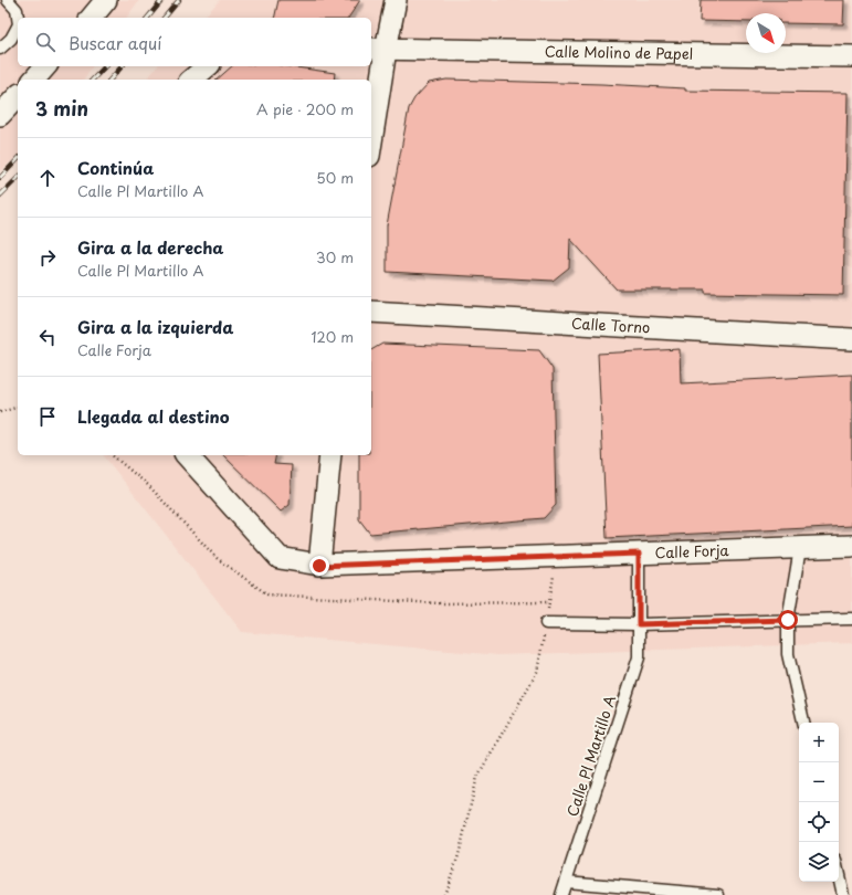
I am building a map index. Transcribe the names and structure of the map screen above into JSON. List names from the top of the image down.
{
  "streets": {
    "street": ["Calle Molino de Papel", "Calle Torno", "Calle Forja"],
    "lane": ["Calle Pl Martillo A"]
  },
  "crossings": [
    ["Calle Forja", "Calle Pl Martillo A"]
  ],
  "north": "bottom right",
  "page": {
    "search": "Buscar aquí",
    "heading": ["3 min", "A pie · 200 m"],
    "list": [
      ["Continúa", "Calle Pl Martillo A", "50 m"],
      ["Gira a la derecha", "Calle Pl Martillo A", "30 m"],
      ["Gira a la izquierda", "Calle Forja", "120 m"],
      "Llegada al destino"
    ],
    "map_buttons": ["+", "−"]
  }
}
